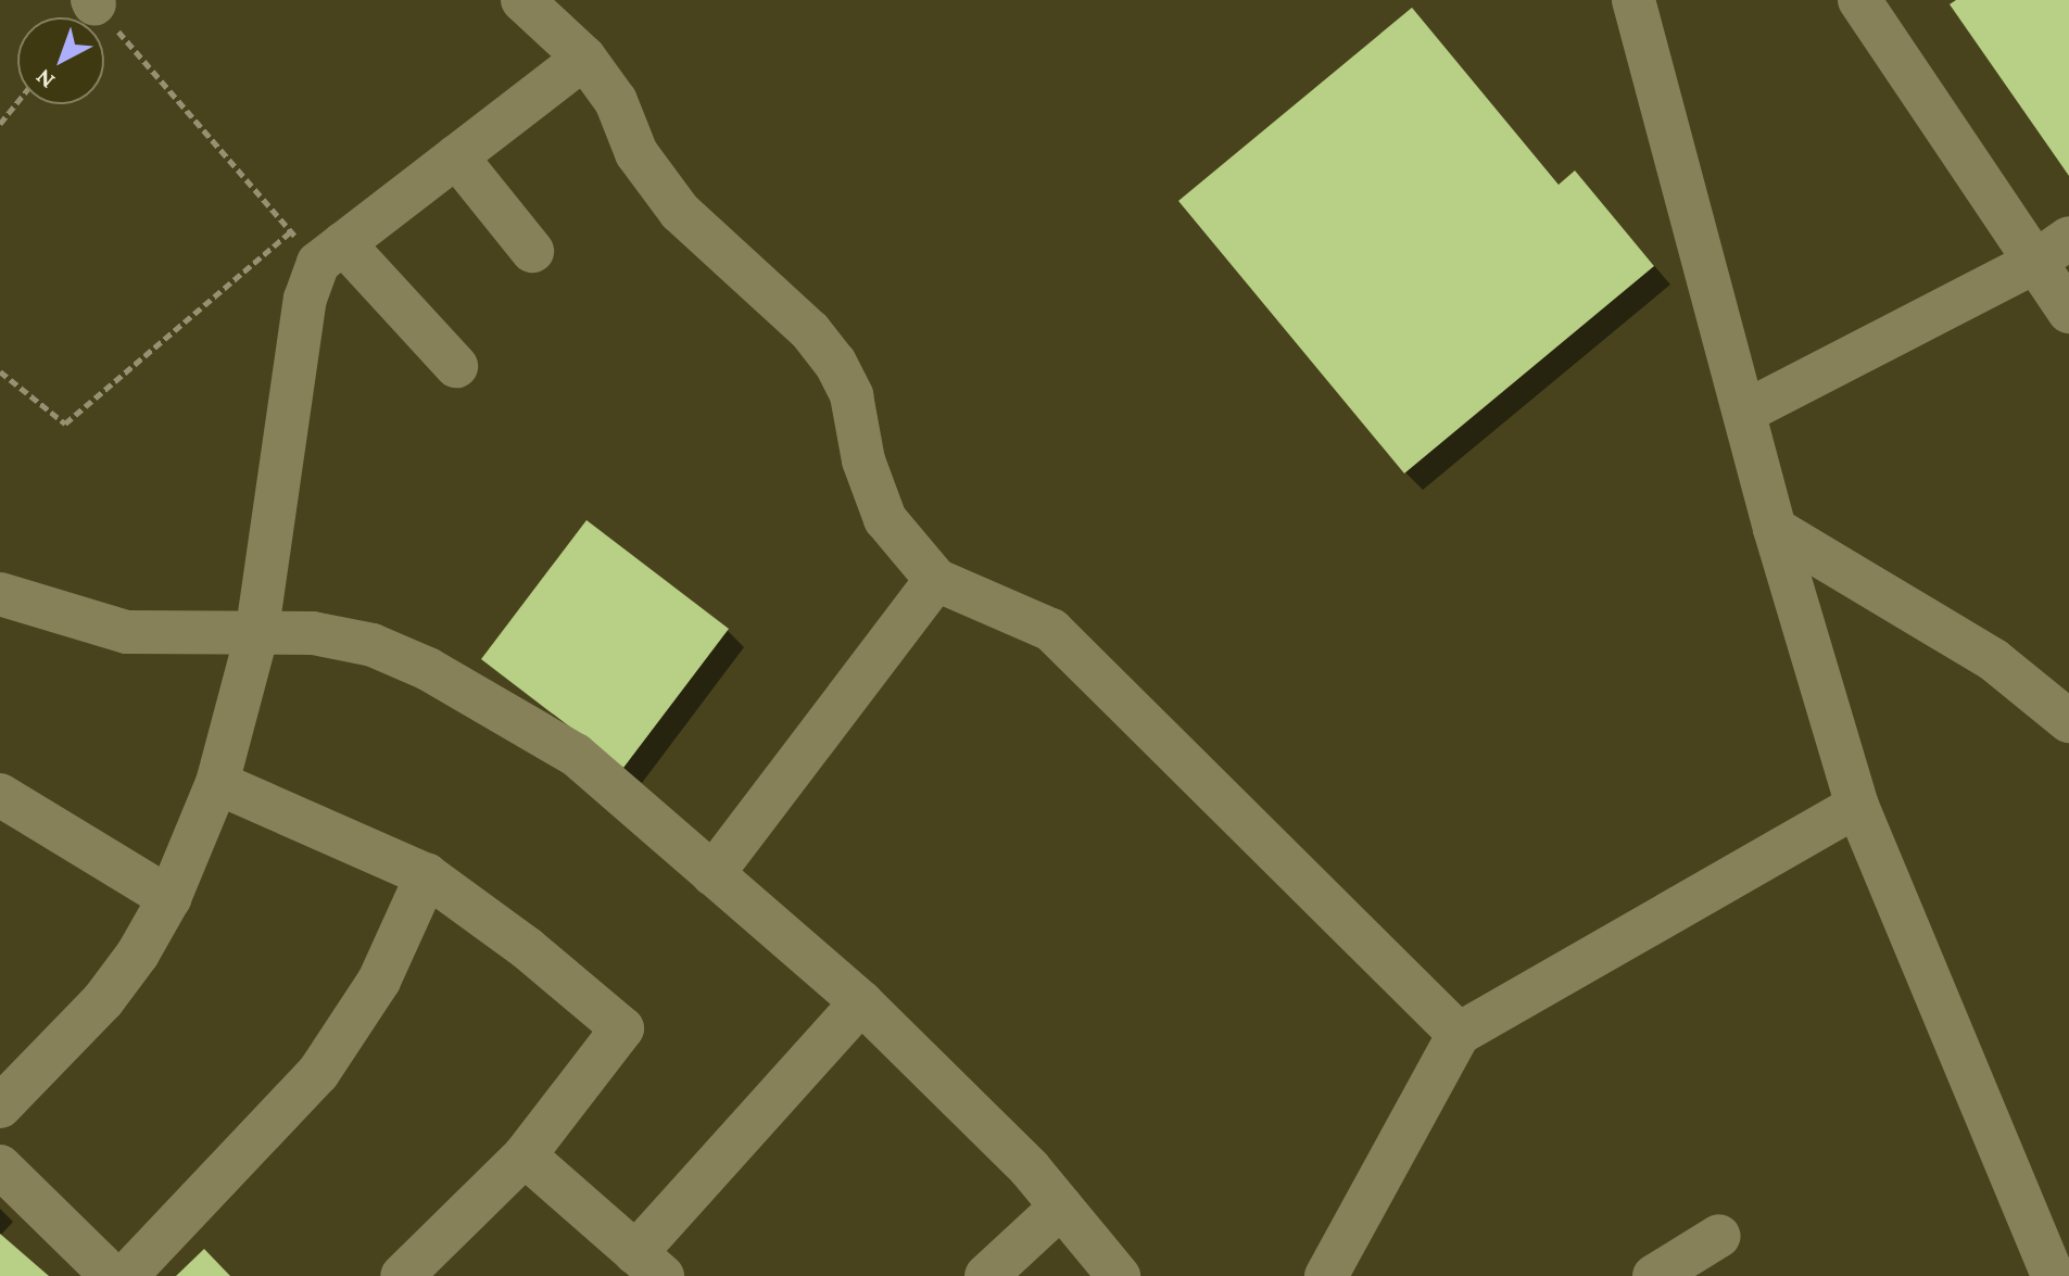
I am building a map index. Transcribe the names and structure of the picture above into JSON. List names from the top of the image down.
{
  "north": "bottom left"
}
